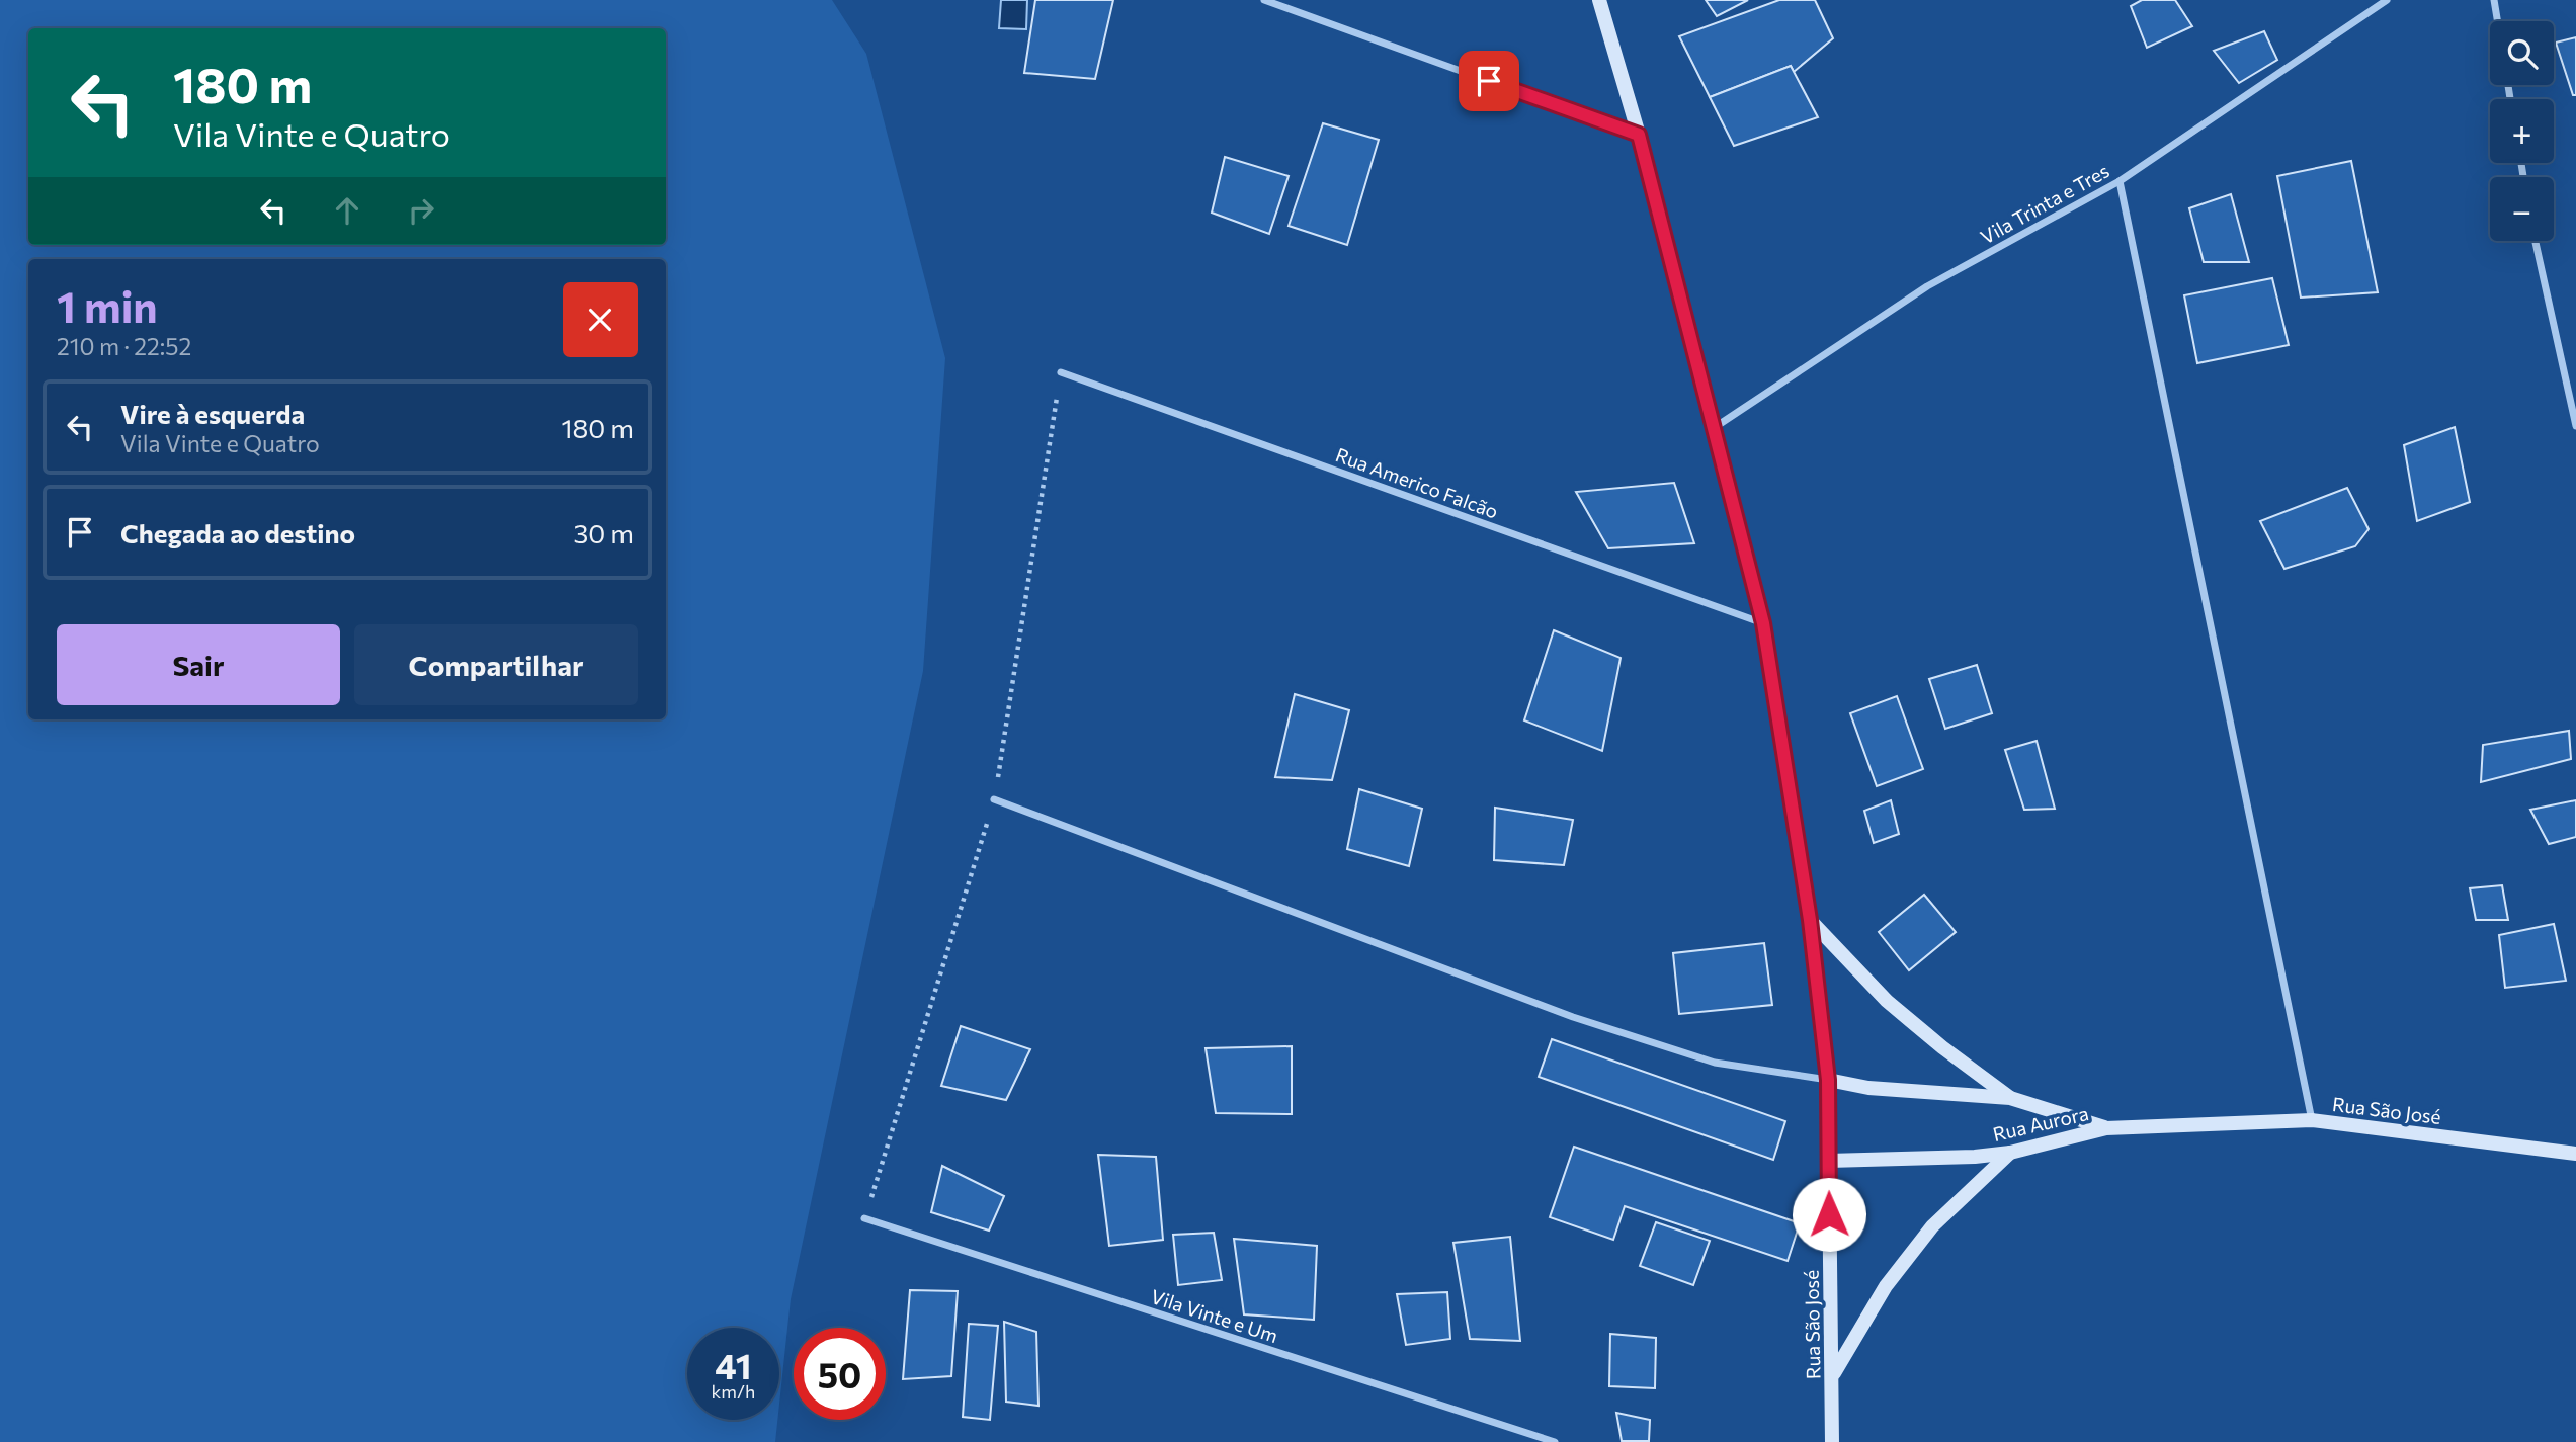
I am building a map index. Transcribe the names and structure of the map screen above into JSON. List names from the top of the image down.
{
  "streets": {
    "main road": ["Rua São José", "Rua Aurora"],
    "street": ["Vila Trinta e Tres", "Rua Americo Falcão", "Vila Vinte e Um"]
  },
  "crossings": [
    ["Vila Trinta e Tres", "Rua São José"],
    ["Rua Americo Falcão", "Rua São José"],
    ["Rua São José", "Rua Aurora"]
  ],
  "page": {
    "map_buttons": ["+", "−"],
    "turn": ["180 m", "Vila Vinte e Quatro"],
    "heading": ["1 min", "210 m · 22:52"],
    "list": [
      {
        "name": "Vire à esquerda",
        "note": "Vila Vinte e Quatro",
        "value": "180 m"
      },
      {
        "name": "Chegada ao destino",
        "value": "30 m"
      }
    ],
    "buttons": ["Sair", "Compartilhar"],
    "speed": "41 km/h",
    "limit": "50"
  }
}
